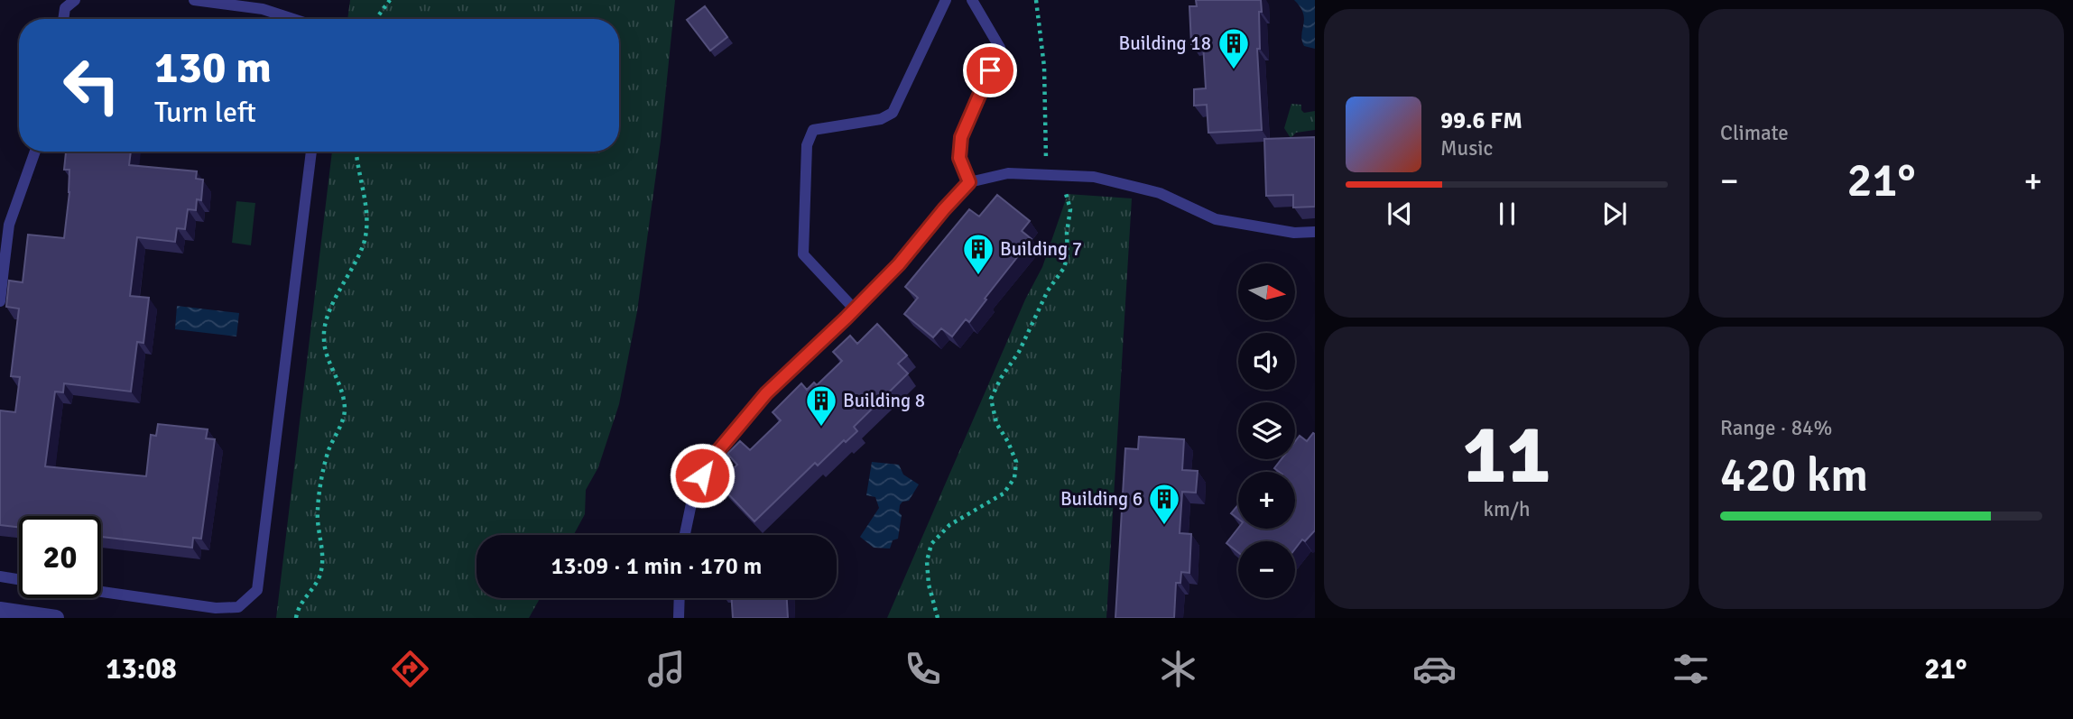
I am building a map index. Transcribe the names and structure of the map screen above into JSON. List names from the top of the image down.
{
  "places": {
    "building": [
      "Building 18",
      "Building 7",
      "Building 8",
      "Building 6"
    ]
  },
  "north": "right",
  "page": {
    "tile": [
      "Climate",
      ["11", "km/h"],
      ["Range · 84%", "420 km"]
    ],
    "turn": ["130 m", "Turn left"],
    "song": ["99.6 FM", "Music"],
    "heat": ["−", "21°", "+"],
    "map_buttons": ["+", "−"],
    "limit": "20",
    "trip": "13:09 · 1 min · 170 m",
    "tabs": ["13:08", "21°"]
  }
}
